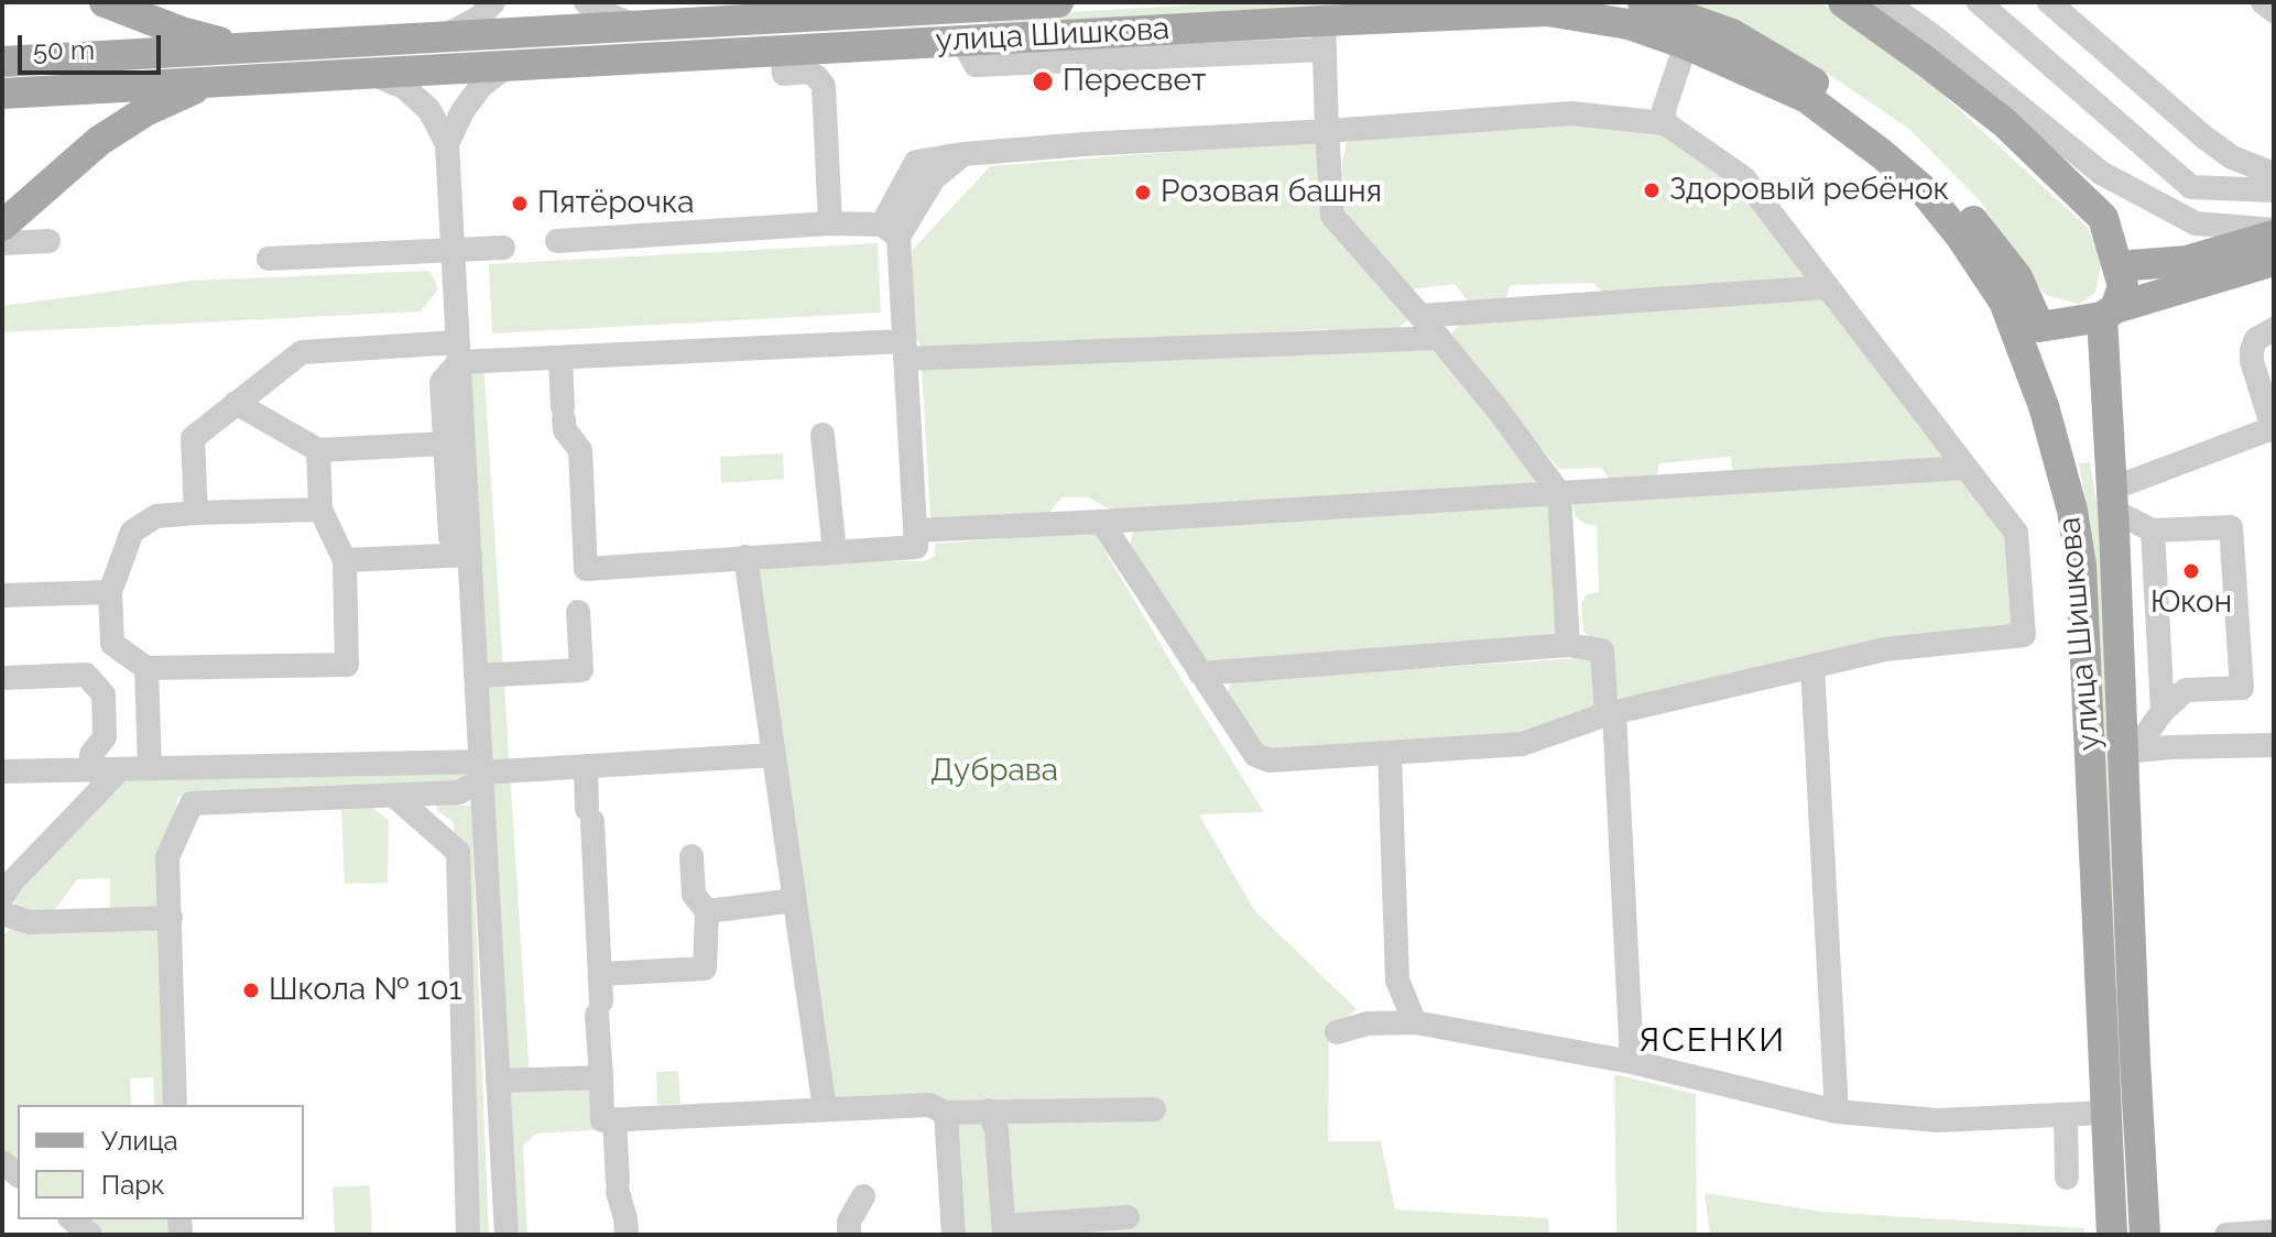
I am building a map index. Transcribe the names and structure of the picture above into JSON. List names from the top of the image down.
{
  "streets": {
    "main road": ["улица Шишкова"]
  },
  "districts": ["ЯСЕНКИ"],
  "parks": ["Дубрава"],
  "places": [
    "Пересвет",
    "Здоровый ребёнок",
    "Розовая башня",
    "Пятёрочка",
    "Юкон",
    "Школа № 101"
  ],
  "legend": ["Улица", "Парк"],
  "scale_bar": "50 m"
}
